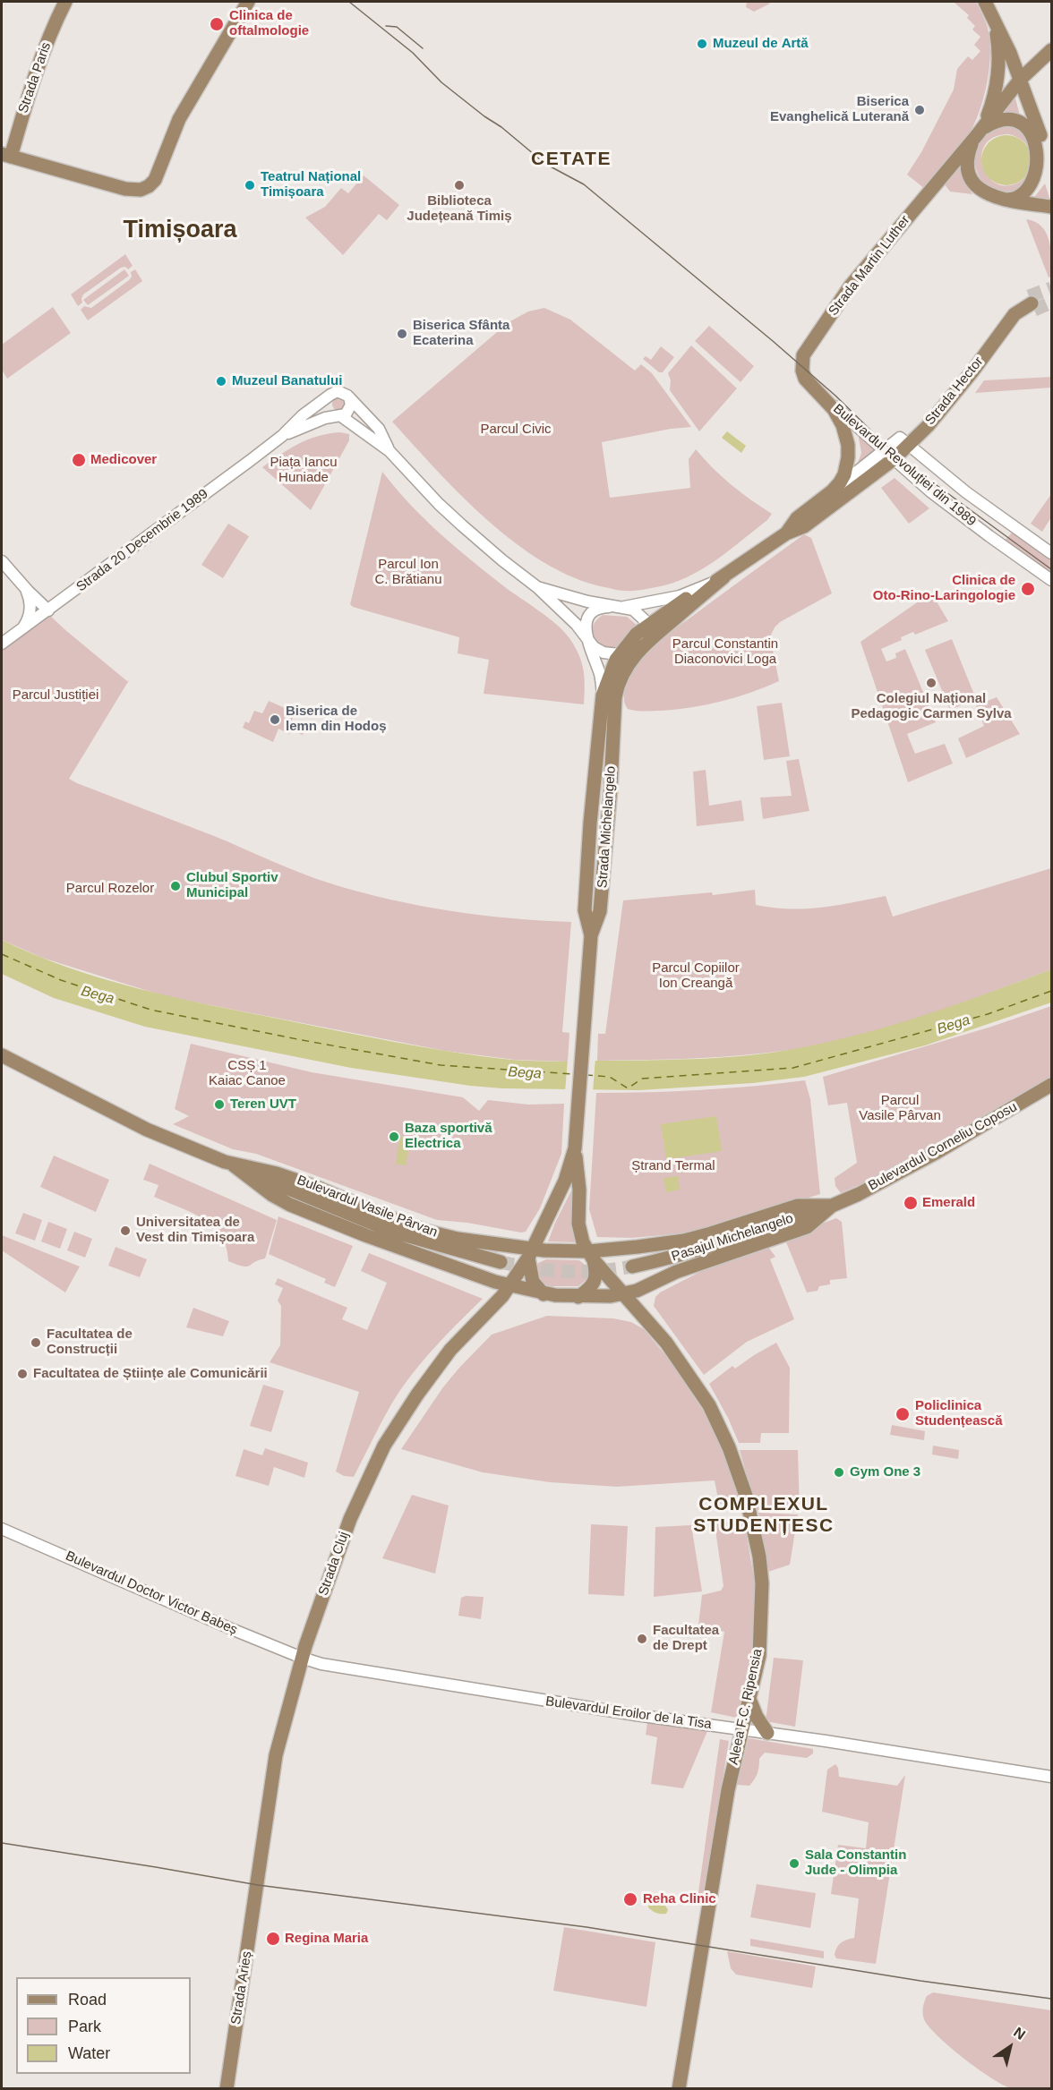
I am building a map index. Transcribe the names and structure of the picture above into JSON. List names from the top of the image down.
{
  "streets": {
    "main road": [
      "Strada Paris",
      "Strada Martin Luther",
      "Strada Hector",
      "Bulevardul Revoluției din 1989",
      "Strada Michelangelo",
      "Bulevardul Corneliu Coposu",
      "Bulevardul Vasile Pârvan",
      "Pasajul Michelangelo",
      "Strada Cluj",
      "Aleea F.C. Ripensia",
      "Strada Arieș"
    ],
    "street": ["Strada 20 Decembrie 1989", "Bulevardul Doctor Victor Babeș", "Bulevardul Eroilor de la Tisa"]
  },
  "crossings": [
    ["Strada Martin Luther", "Bulevardul Revoluției din 1989"],
    ["Strada Hector", "Bulevardul Revoluției din 1989"],
    ["Strada Michelangelo", "Bulevardul Corneliu Coposu"],
    ["Strada Michelangelo", "Bulevardul Vasile Pârvan"],
    ["Strada Michelangelo", "Strada Cluj"],
    ["Strada Michelangelo", "Aleea F.C. Ripensia"],
    ["Bulevardul Corneliu Coposu", "Bulevardul Vasile Pârvan"],
    ["Bulevardul Corneliu Coposu", "Pasajul Michelangelo"],
    ["Bulevardul Corneliu Coposu", "Aleea F.C. Ripensia"],
    ["Bulevardul Vasile Pârvan", "Strada Cluj"],
    ["Bulevardul Vasile Pârvan", "Aleea F.C. Ripensia"],
    ["Strada Cluj", "Bulevardul Doctor Victor Babeș"],
    ["Strada Cluj", "Bulevardul Eroilor de la Tisa"],
    ["Strada Cluj", "Strada Arieș"],
    ["Bulevardul Doctor Victor Babeș", "Bulevardul Eroilor de la Tisa"],
    ["Aleea F.C. Ripensia", "Bulevardul Eroilor de la Tisa"]
  ],
  "districts": ["CETATE", "Timișoara", "COMPLEXUL STUDENȚESC"],
  "water": ["Bega"],
  "parks": [
    "Parcul Civic",
    "Piața Iancu Huniade",
    "Parcul Ion C. Brătianu",
    "Parcul Constantin Diaconovici Loga",
    "Parcul Justiției",
    "Parcul Rozelor",
    "Parcul Copiilor Ion Creangă",
    "CSȘ 1 Kaiac Canoe",
    "Parcul Vasile Pârvan",
    "Ștrand Termal"
  ],
  "places": [
    "Clinica de oftalmologie",
    "Muzeul de Artă",
    "Biserica Evanghelică Luterană",
    "Teatrul Național Timișoara",
    "Biblioteca Județeană Timiș",
    "Biserica Sfânta Ecaterina",
    "Muzeul Banatului",
    "Medicover",
    "Clinica de Oto-Rino-Laringologie",
    "Colegiul Național Pedagogic Carmen Sylva",
    "Biserica de lemn din Hodoș",
    "Clubul Sportiv Municipal",
    "Teren UVT",
    "Baza sportivă Electrica",
    "Emerald",
    "Universitatea de Vest din Timișoara",
    "Facultatea de Construcții",
    "Facultatea de Științe ale Comunicării",
    "Policlinica Studențească",
    "Gym One 3",
    "Facultatea de Drept",
    "Sala Constantin Jude - Olimpia",
    "Reha Clinic",
    "Regina Maria"
  ],
  "legend": ["Road", "Park", "Water"],
  "north": "top right"
}
